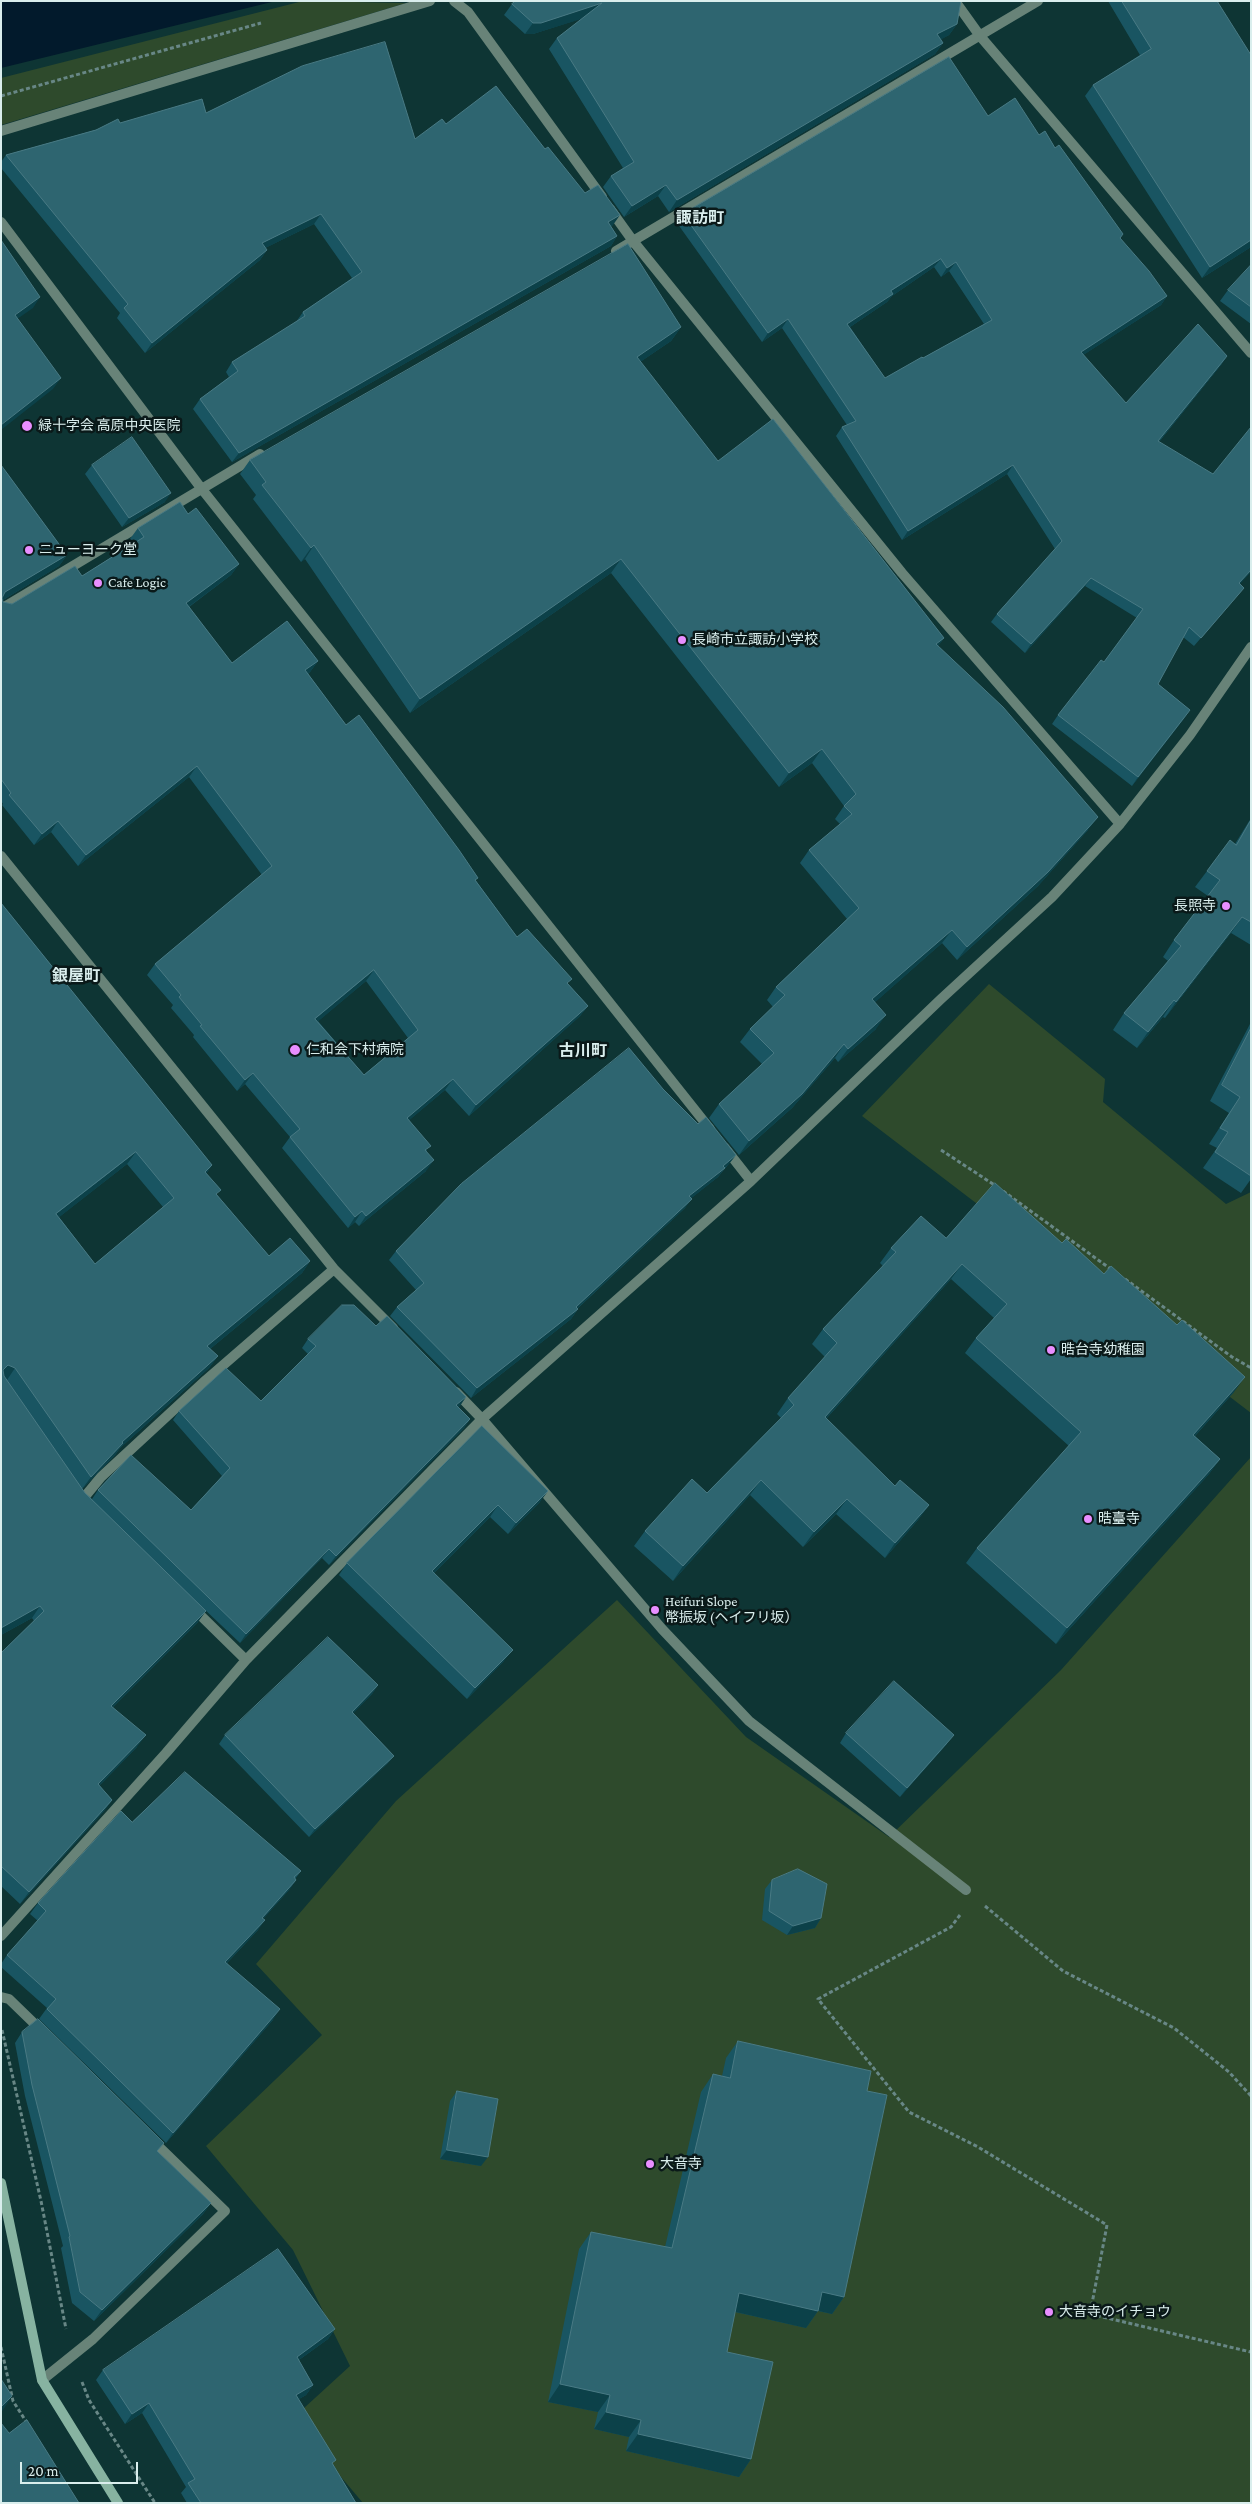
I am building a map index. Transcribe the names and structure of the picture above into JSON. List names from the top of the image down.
{
  "districts": ["諏訪町", "銀屋町", "古川町"],
  "places": [
    "緑十字会 高原中央医院",
    "ニューヨーク堂",
    "Cafe Logic",
    "長崎市立諏訪小学校",
    "長照寺",
    "仁和会下村病院",
    "晧台寺幼稚園",
    "晧臺寺",
    "Heifuri Slope 幣振坂 (ヘイフリ坂）",
    "大音寺",
    "大音寺のイチョウ"
  ],
  "scale_bar": "20 m"
}
